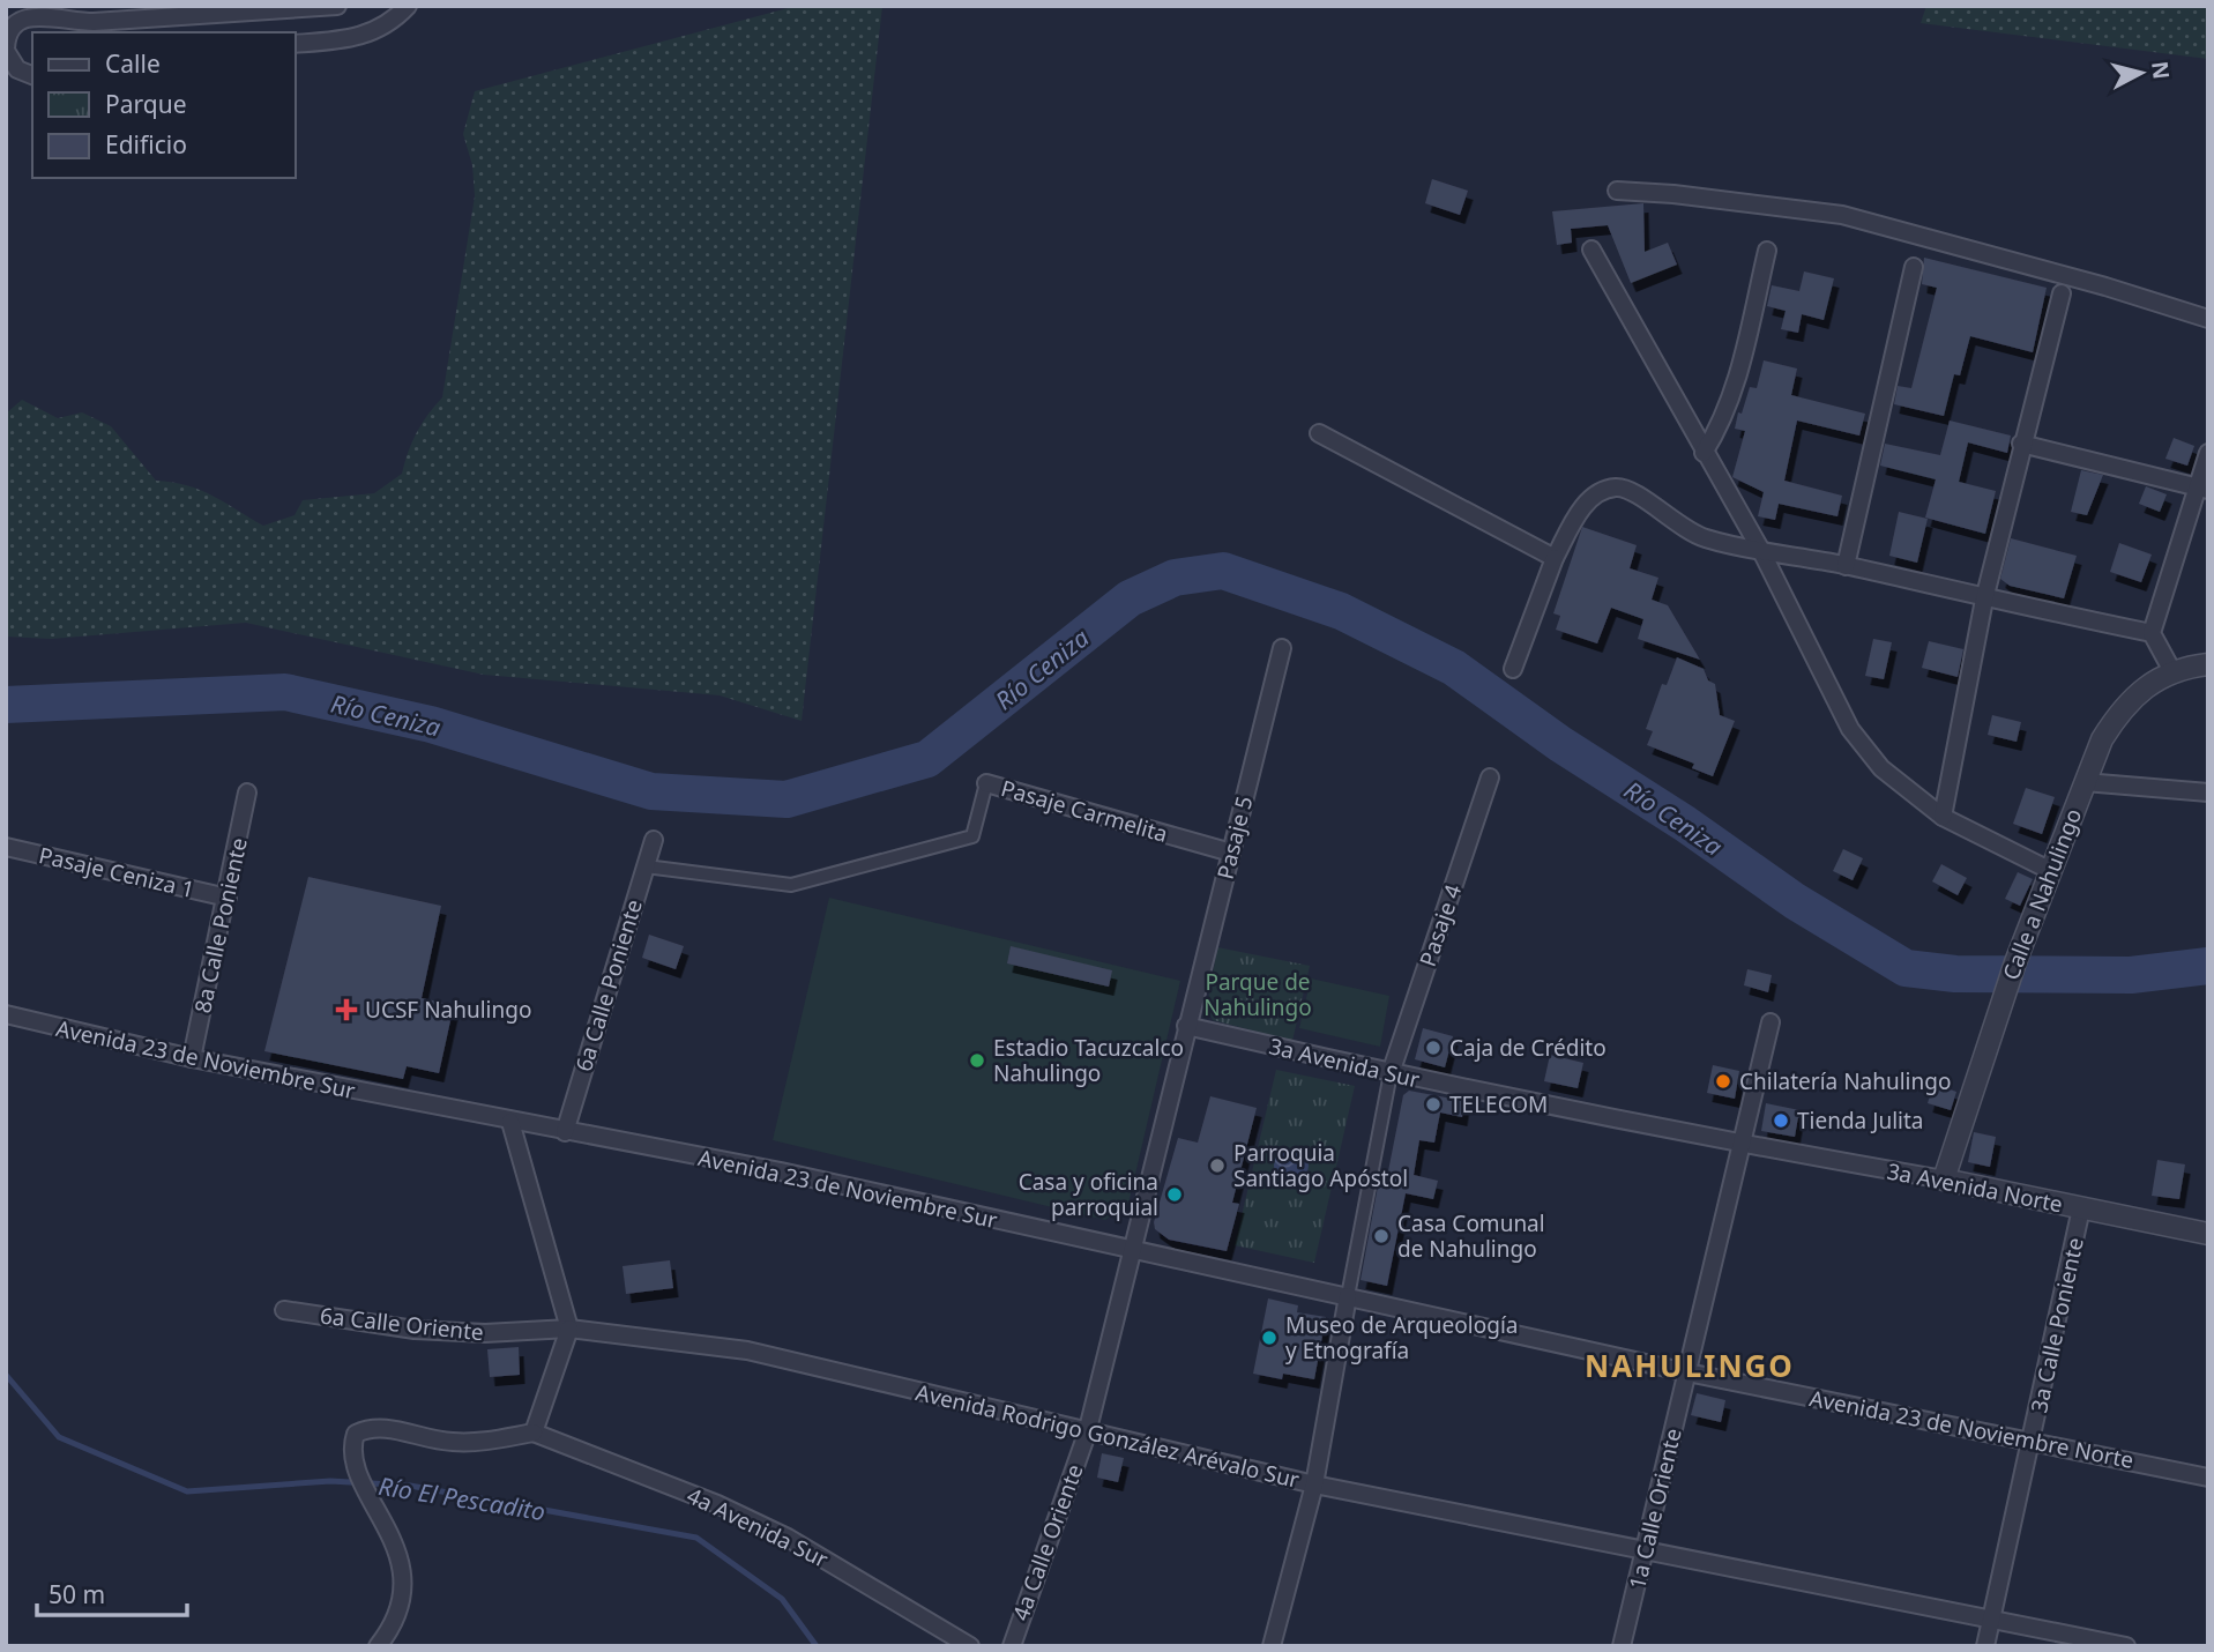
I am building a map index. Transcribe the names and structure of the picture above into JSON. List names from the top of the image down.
{
  "streets": {
    "street": [
      "Pasaje Carmelita",
      "Pasaje 5",
      "Pasaje Ceniza 1",
      "Calle a Nahulingo",
      "8a Calle Poniente",
      "Pasaje 4",
      "6a Calle Poniente",
      "Avenida 23 de Noviembre Sur",
      "3a Avenida Sur",
      "3a Avenida Norte",
      "6a Calle Oriente",
      "3a Calle Poniente",
      "Avenida 23 de Noviembre Norte",
      "Avenida Rodrigo González Arévalo Sur",
      "1a Calle Oriente",
      "4a Avenida Sur",
      "4a Calle Oriente"
    ]
  },
  "crossings": [
    ["Pasaje Carmelita", "Pasaje 5"],
    ["Pasaje Carmelita", "6a Calle Poniente"],
    ["Pasaje 5", "Avenida 23 de Noviembre Sur"],
    ["Pasaje 5", "3a Avenida Sur"],
    ["Pasaje 5", "4a Calle Oriente"],
    ["Pasaje Ceniza 1", "8a Calle Poniente"],
    ["Calle a Nahulingo", "3a Avenida Norte"],
    ["8a Calle Poniente", "Avenida 23 de Noviembre Sur"],
    ["Pasaje 4", "3a Avenida Sur"],
    ["6a Calle Poniente", "Avenida 23 de Noviembre Sur"],
    ["Avenida 23 de Noviembre Sur", "Avenida 23 de Noviembre Norte"],
    ["Avenida 23 de Noviembre Sur", "1a Calle Oriente"],
    ["Avenida 23 de Noviembre Sur", "4a Calle Oriente"],
    ["3a Avenida Sur", "3a Avenida Norte"],
    ["3a Avenida Sur", "1a Calle Oriente"],
    ["3a Avenida Norte", "3a Calle Poniente"],
    ["3a Avenida Norte", "1a Calle Oriente"],
    ["6a Calle Oriente", "Avenida Rodrigo González Arévalo Sur"],
    ["3a Calle Poniente", "Avenida 23 de Noviembre Norte"],
    ["3a Calle Poniente", "Avenida Rodrigo González Arévalo Sur"],
    ["Avenida 23 de Noviembre Norte", "1a Calle Oriente"],
    ["Avenida Rodrigo González Arévalo Sur", "1a Calle Oriente"],
    ["Avenida Rodrigo González Arévalo Sur", "4a Calle Oriente"]
  ],
  "districts": ["NAHULINGO"],
  "water": ["Río Ceniza", "Río El Pescadito"],
  "parks": ["Parque de Nahulingo"],
  "places": {
    "health": ["UCSF Nahulingo"],
    "other": [
      "Caja de Crédito",
      "Estadio Tacuzcalco Nahulingo",
      "Chilatería Nahulingo",
      "TELECOM",
      "Tienda Julita",
      "Parroquia Santiago Apóstol",
      "Casa y oficina parroquial",
      "Casa Comunal de Nahulingo",
      "Museo de Arqueología y Etnografía"
    ]
  },
  "legend": ["Calle", "Parque", "Edificio"],
  "scale_bar": "50 m",
  "north": "right"
}
